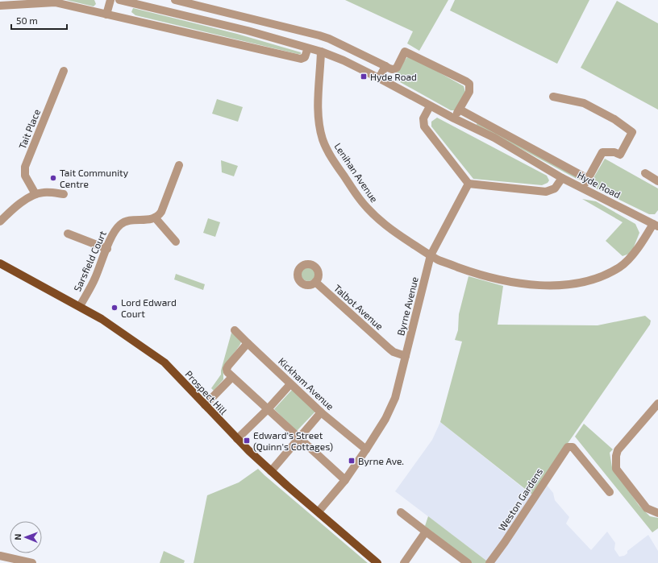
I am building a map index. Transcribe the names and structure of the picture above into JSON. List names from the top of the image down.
{
  "streets": {
    "main road": ["Prospect Hill"],
    "street": [
      "Tait Place",
      "Lenihan Avenue",
      "Hyde Road",
      "Sarsfield Court",
      "Byrne Avenue",
      "Talbot Avenue",
      "Kickham Avenue",
      "Weston Gardens"
    ]
  },
  "crossings": [
    ["Lenihan Avenue", "Hyde Road"],
    ["Lenihan Avenue", "Byrne Avenue"],
    ["Sarsfield Court", "Prospect Hill"],
    ["Byrne Avenue", "Talbot Avenue"],
    ["Byrne Avenue", "Kickham Avenue"],
    ["Byrne Avenue", "Prospect Hill"]
  ],
  "places": {
    "transit": ["Hyde Road", "Edward's Street (Quinn's Cottages)", "Byrne Ave."],
    "other": ["Tait Community Centre", "Lord Edward Court"]
  },
  "scale_bar": "50 m",
  "north": "left"
}
